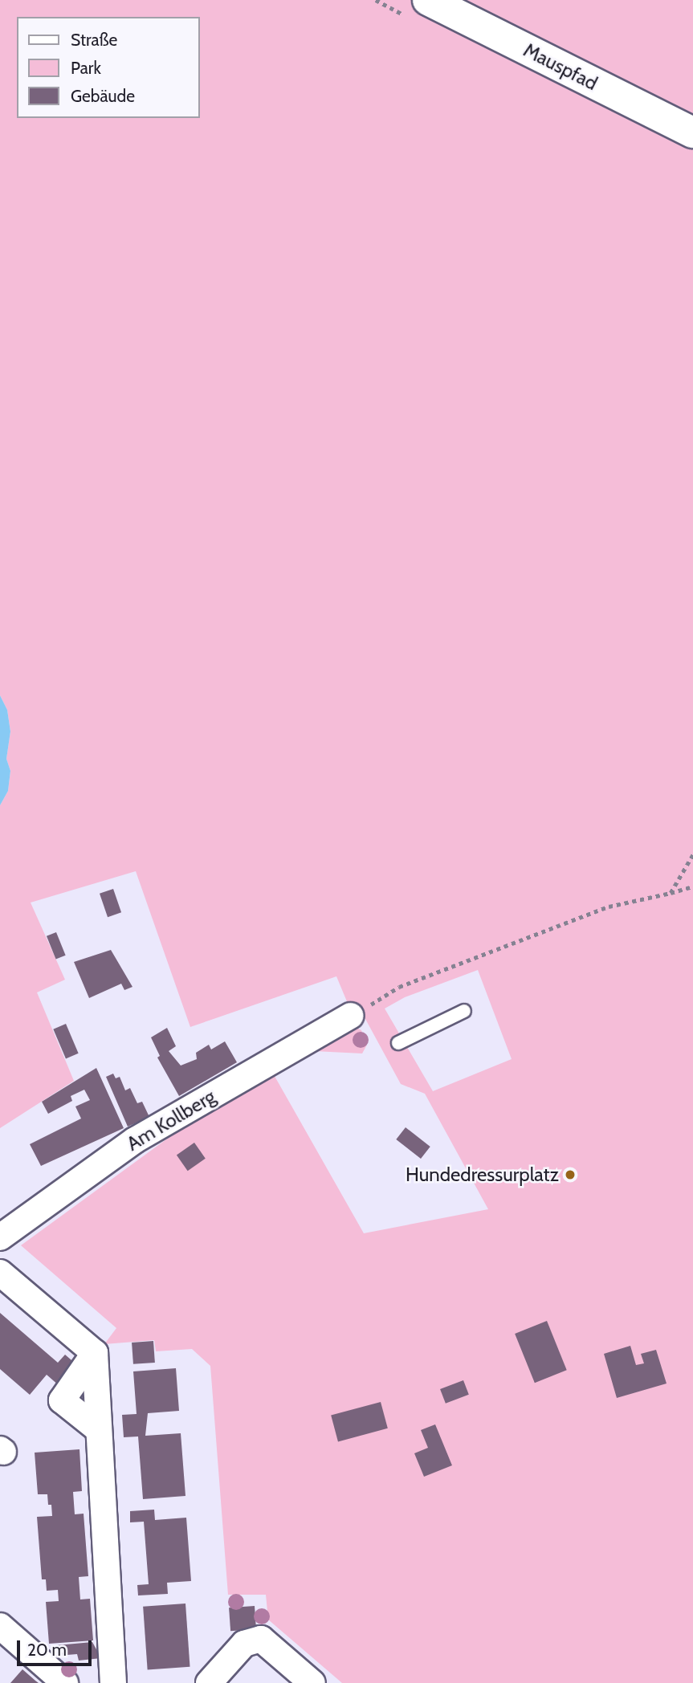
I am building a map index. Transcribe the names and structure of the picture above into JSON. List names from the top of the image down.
{
  "streets": {
    "street": ["Mauspfad", "Am Kollberg"]
  },
  "places": ["Hundedressurplatz"],
  "legend": ["Straße", "Park", "Gebäude"],
  "scale_bar": "20 m"
}
